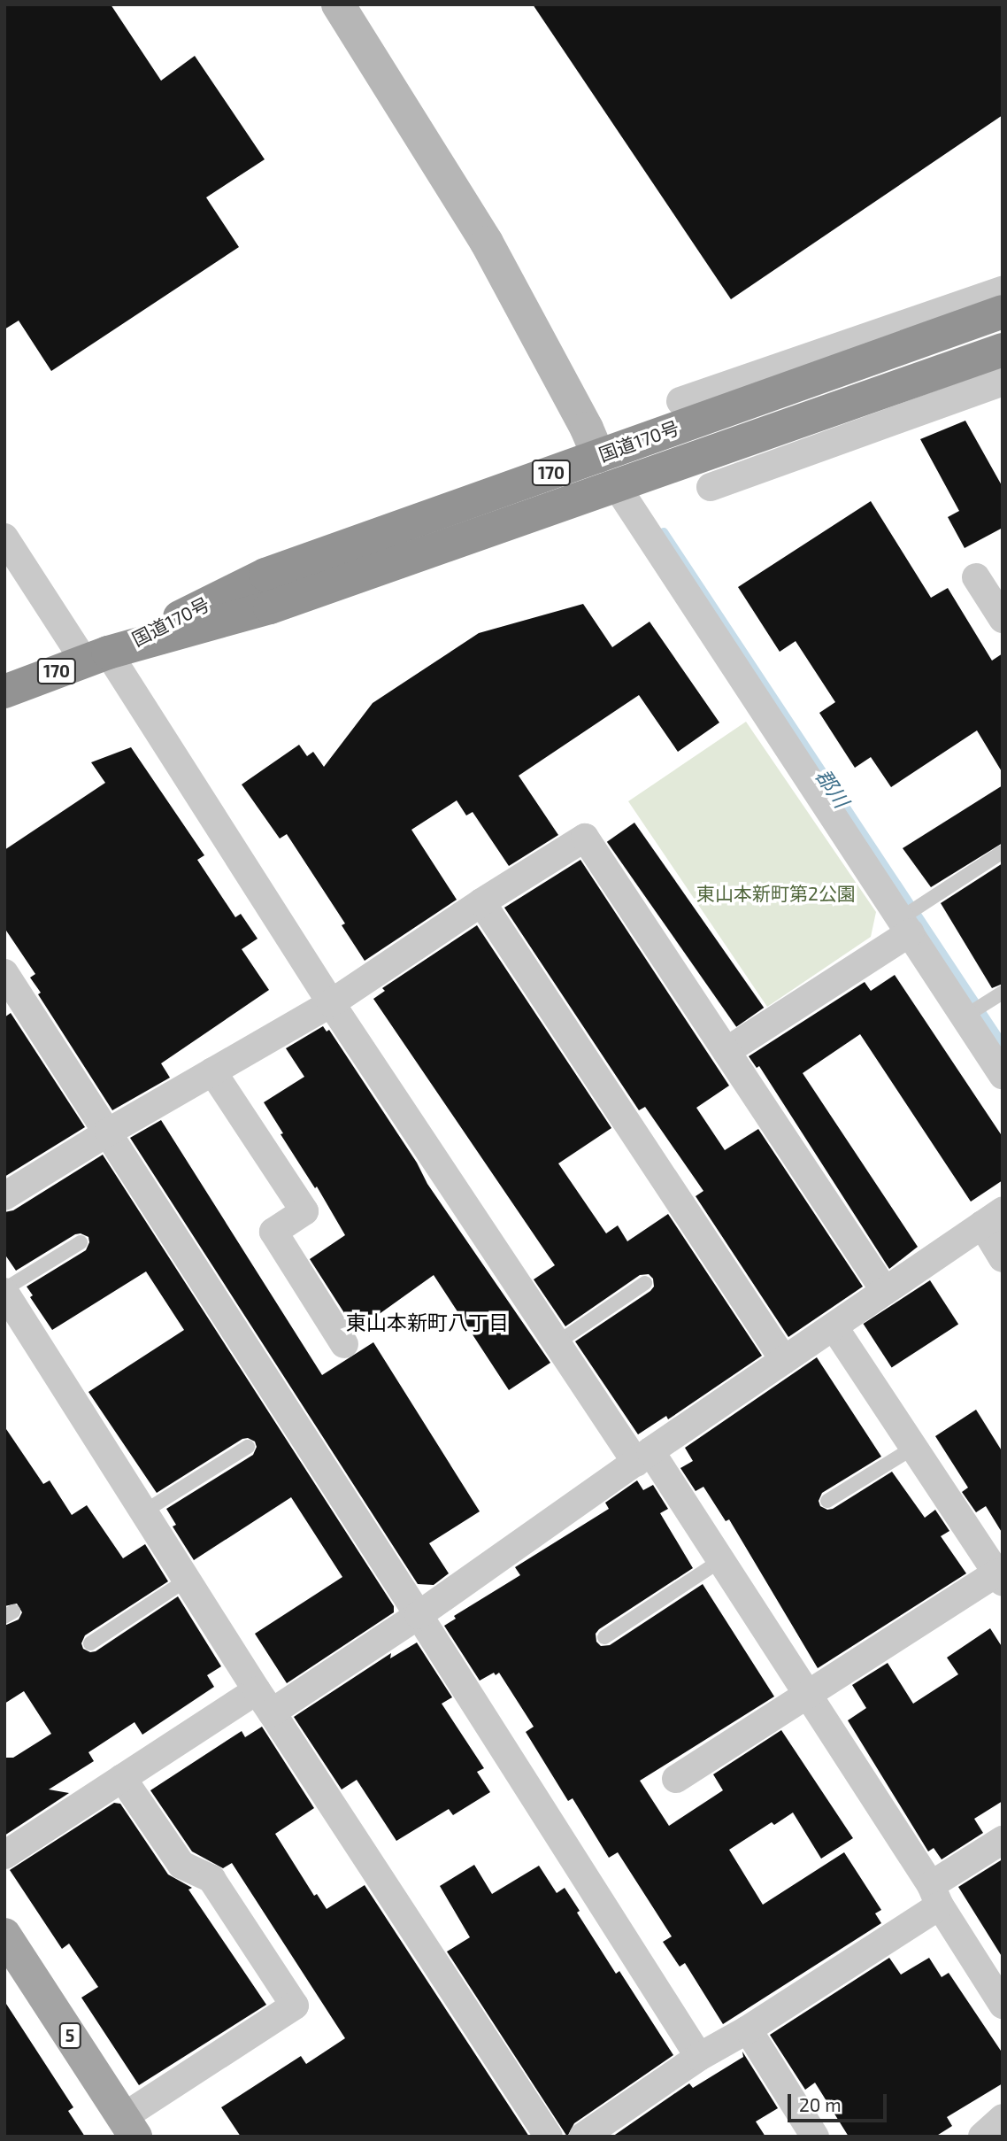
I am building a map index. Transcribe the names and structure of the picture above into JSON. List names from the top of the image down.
{
  "streets": {
    "highway": ["国道170号", "170"],
    "main road": ["5"]
  },
  "districts": ["東山本新町八丁目"],
  "water": ["郡川"],
  "parks": ["東山本新町第2公園"],
  "scale_bar": "20 m"
}
